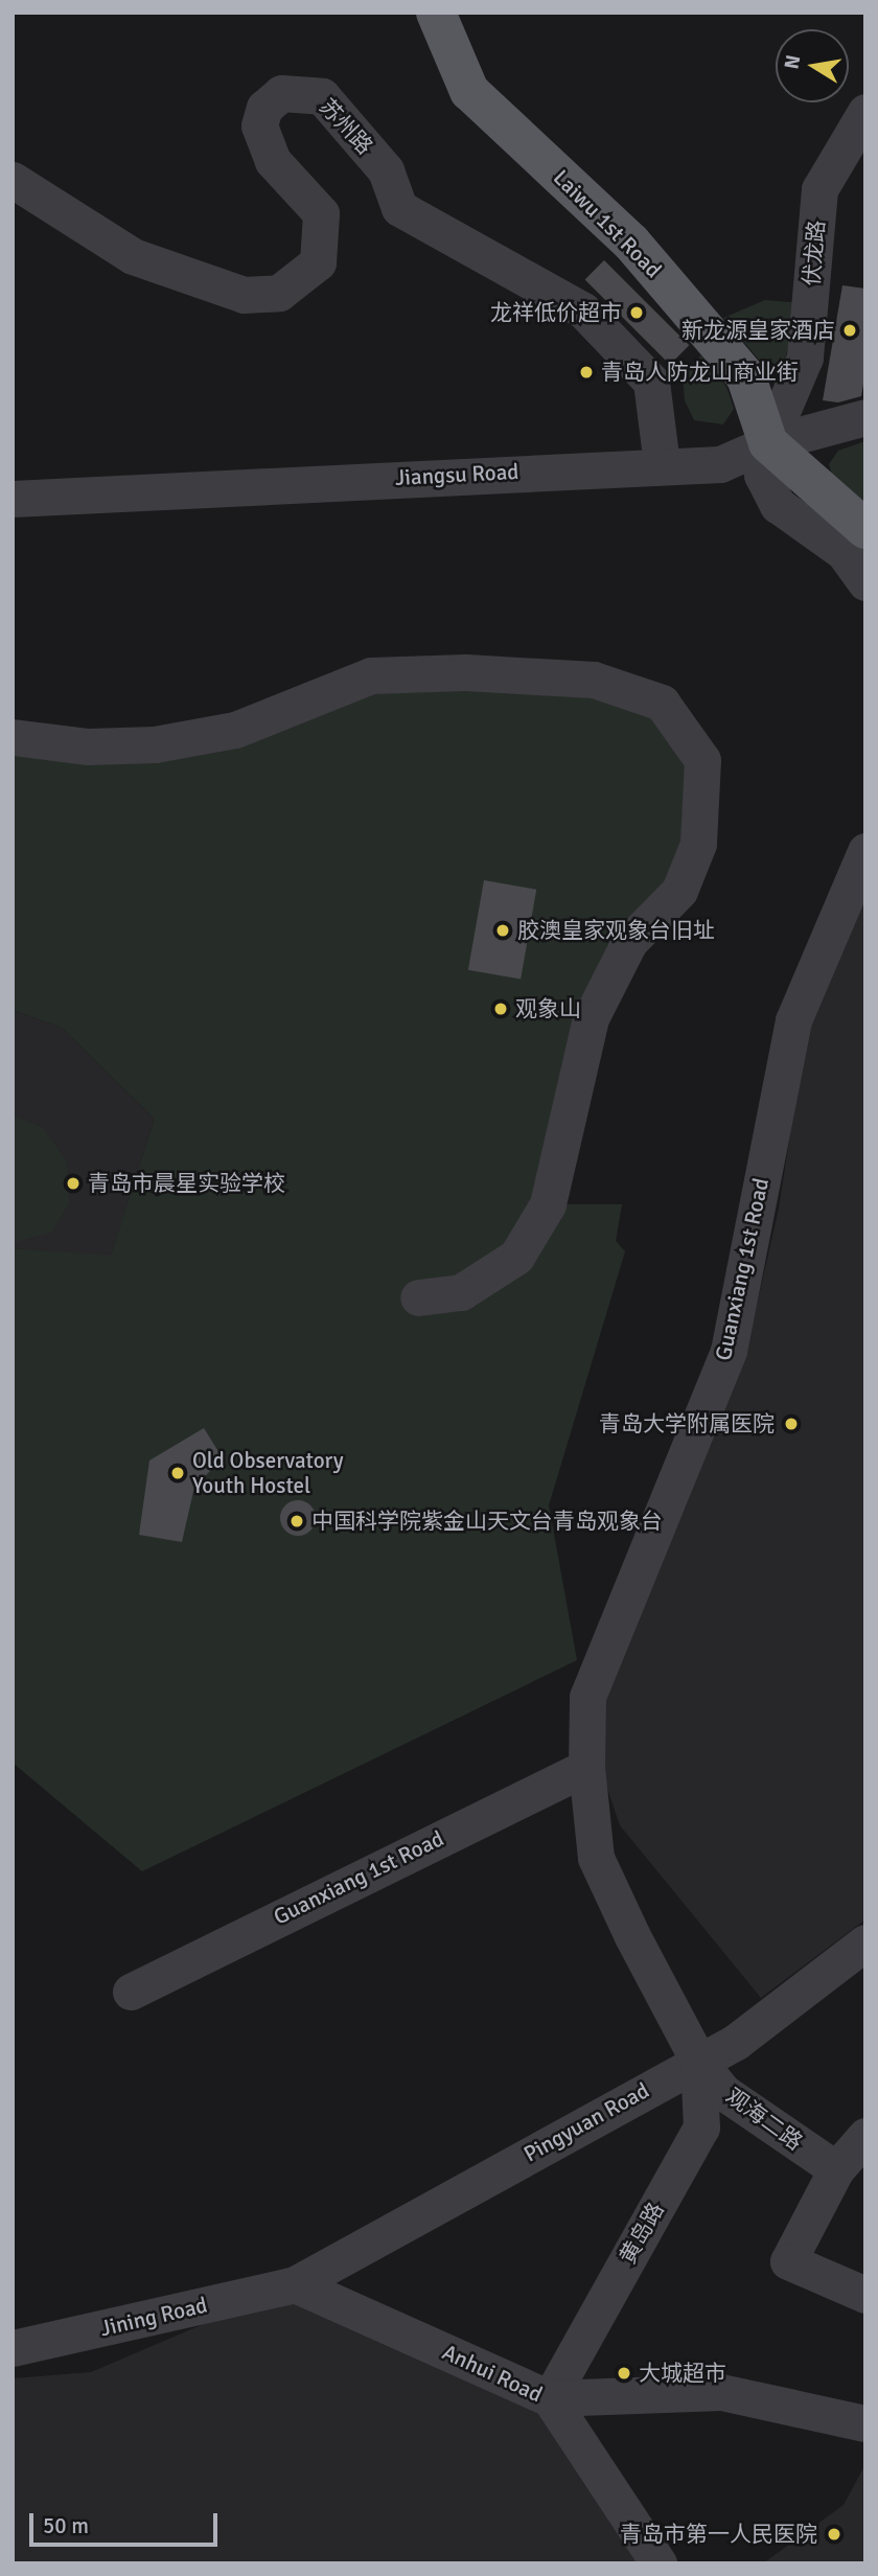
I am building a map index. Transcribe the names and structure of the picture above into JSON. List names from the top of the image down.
{
  "streets": {
    "main road": ["Laiwu 1st Road"],
    "street": [
      "苏州路",
      "伏龙路",
      "Jiangsu Road",
      "Guanxiang 1st Road",
      "观海二路",
      "Pingyuan Road",
      "黄岛路",
      "Jining Road",
      "Anhui Road"
    ]
  },
  "crossings": [
    ["苏州路", "Jiangsu Road"],
    ["Laiwu 1st Road", "伏龙路"],
    ["Laiwu 1st Road", "Jiangsu Road"],
    ["伏龙路", "Jiangsu Road"],
    ["Guanxiang 1st Road", "观海二路"],
    ["Guanxiang 1st Road", "Pingyuan Road"],
    ["Guanxiang 1st Road", "黄岛路"],
    ["观海二路", "Pingyuan Road"],
    ["观海二路", "黄岛路"],
    ["Pingyuan Road", "黄岛路"],
    ["Pingyuan Road", "Jining Road"],
    ["Pingyuan Road", "Anhui Road"],
    ["黄岛路", "Anhui Road"],
    ["Jining Road", "Anhui Road"]
  ],
  "places": [
    "龙祥低价超市",
    "新龙源皇家酒店",
    "青岛人防龙山商业街",
    "胶澳皇家观象台旧址",
    "观象山",
    "青岛市晨星实验学校",
    "青岛大学附属医院",
    "Old Observatory Youth Hostel",
    "中国科学院紫金山天文台青岛观象台",
    "大城超市",
    "青岛市第一人民医院"
  ],
  "scale_bar": "50 m",
  "north": "left"
}
